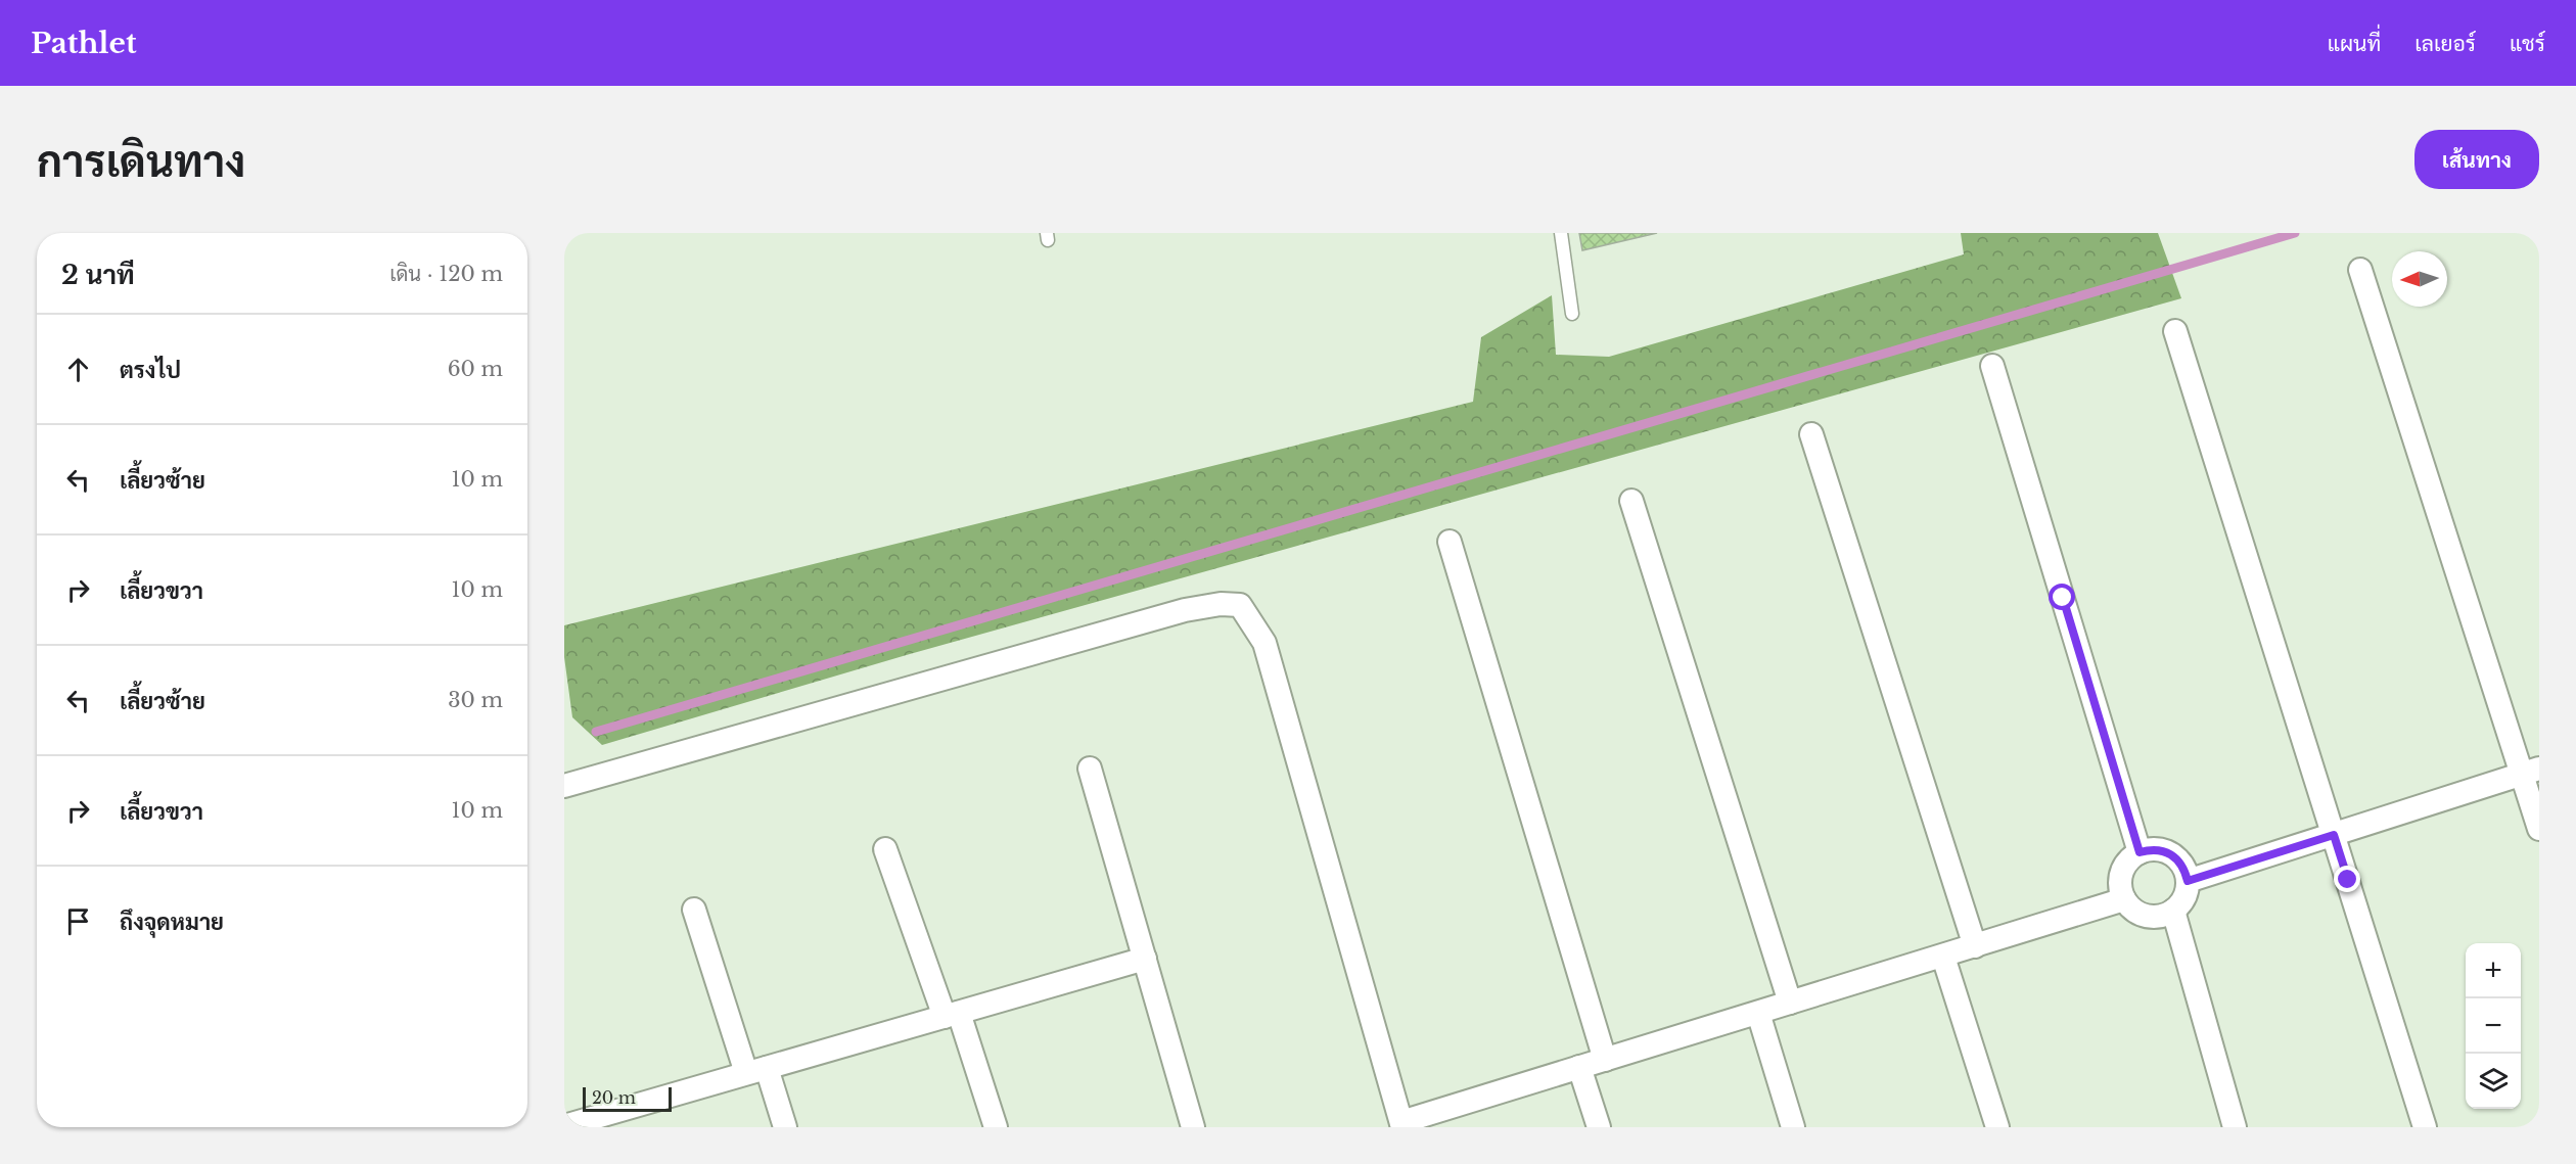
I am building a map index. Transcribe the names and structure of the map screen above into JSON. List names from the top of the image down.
{
  "scale_bar": "20 m",
  "north": "left",
  "page": {
    "header": "Pathlet",
    "nav": ["แผนที่", "เลเยอร์", "แชร์"],
    "buttons": "เส้นทาง",
    "title": "การเดินทาง",
    "heading": ["2 นาที", "เดิน · 120 m"],
    "list": [
      ["ตรงไป", "60 m"],
      ["เลี้ยวซ้าย", "10 m"],
      ["เลี้ยวขวา", "10 m"],
      ["เลี้ยวซ้าย", "30 m"],
      ["เลี้ยวขวา", "10 m"],
      "ถึงจุดหมาย"
    ],
    "map_buttons": ["+", "−"],
    "scale": "20 m"
  }
}
